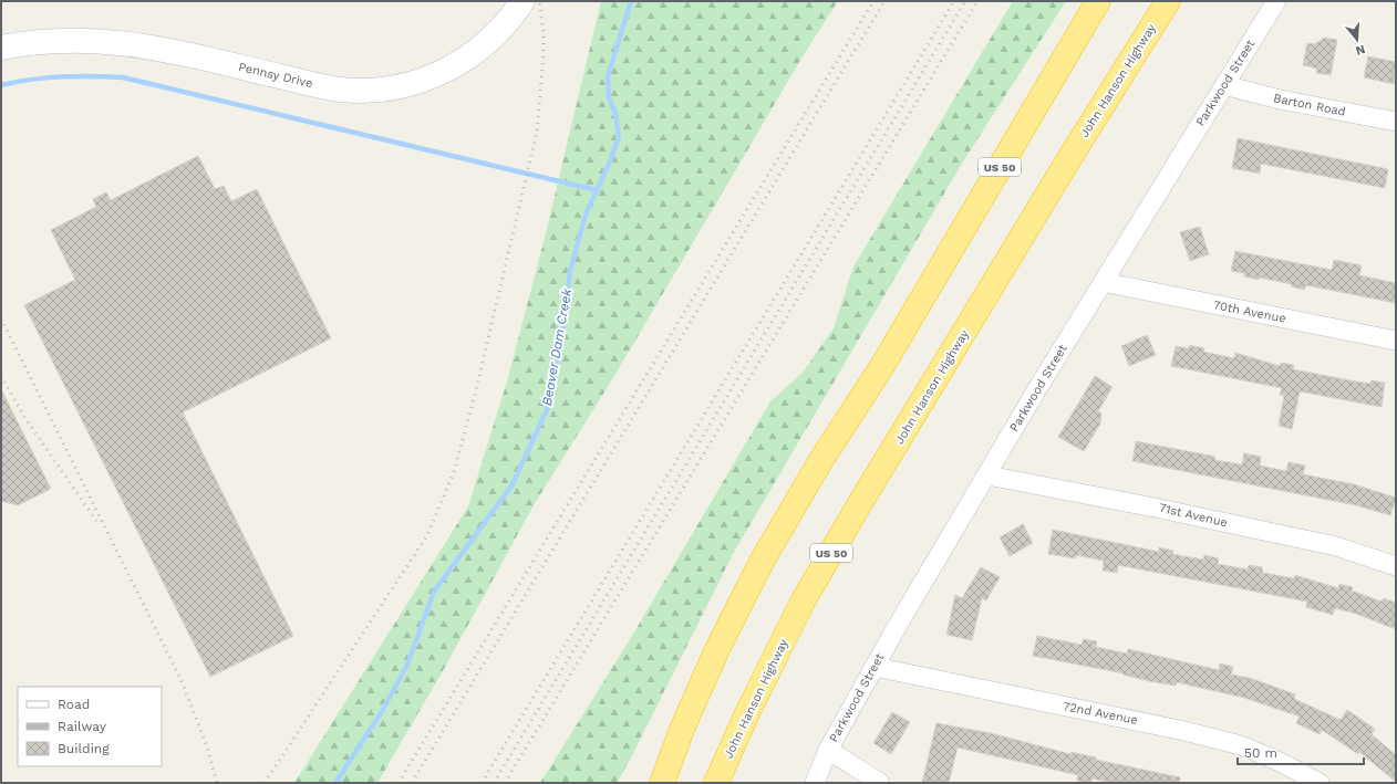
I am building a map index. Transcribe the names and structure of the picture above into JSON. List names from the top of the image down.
{
  "streets": {
    "highway": ["John Hanson Highway", "US 50"],
    "main road": ["Pennsy Drive"],
    "street": [
      "Parkwood Street",
      "Barton Road",
      "70th Avenue",
      "71st Avenue",
      "72nd Avenue"
    ]
  },
  "crossings": [
    ["Parkwood Street", "Barton Road"],
    ["Parkwood Street", "70th Avenue"],
    ["Parkwood Street", "71st Avenue"],
    ["Parkwood Street", "72nd Avenue"]
  ],
  "water": ["Beaver Dam Creek"],
  "legend": ["Road", "Railway", "Building"],
  "scale_bar": "50 m",
  "north": "bottom"
}
